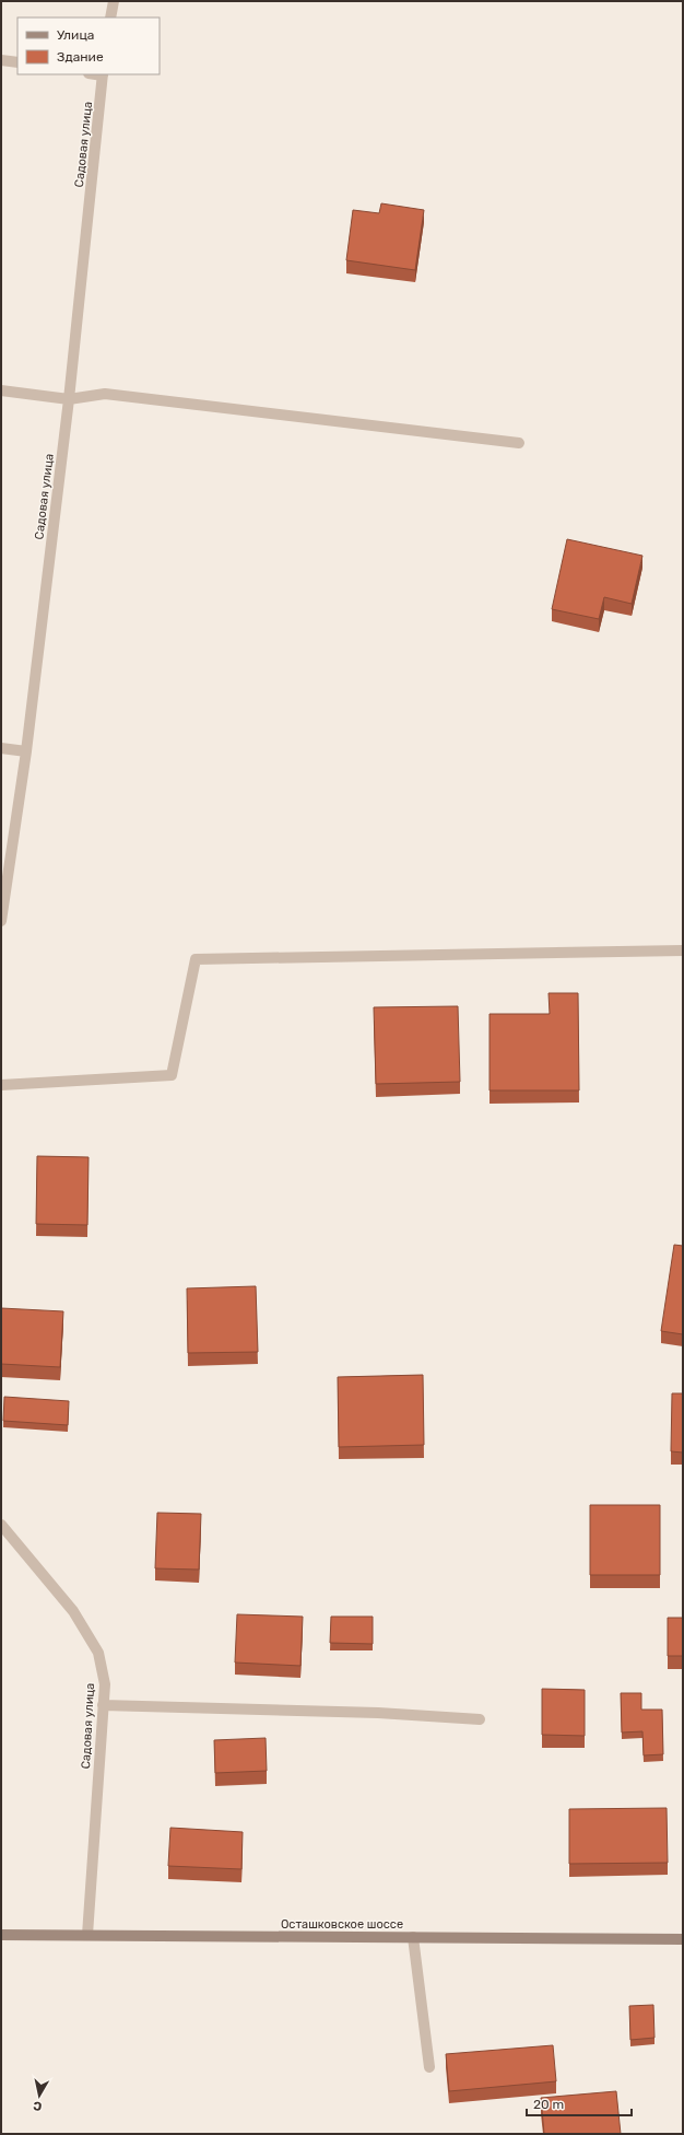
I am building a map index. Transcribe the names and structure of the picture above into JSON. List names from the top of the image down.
{
  "streets": {
    "main road": ["Осташковское шоссе"],
    "street": ["Садовая улица"]
  },
  "crossings": [
    ["Садовая улица", "Осташковское шоссе"]
  ],
  "legend": ["Улица", "Здание"],
  "scale_bar": "20 m",
  "north": "bottom"
}
